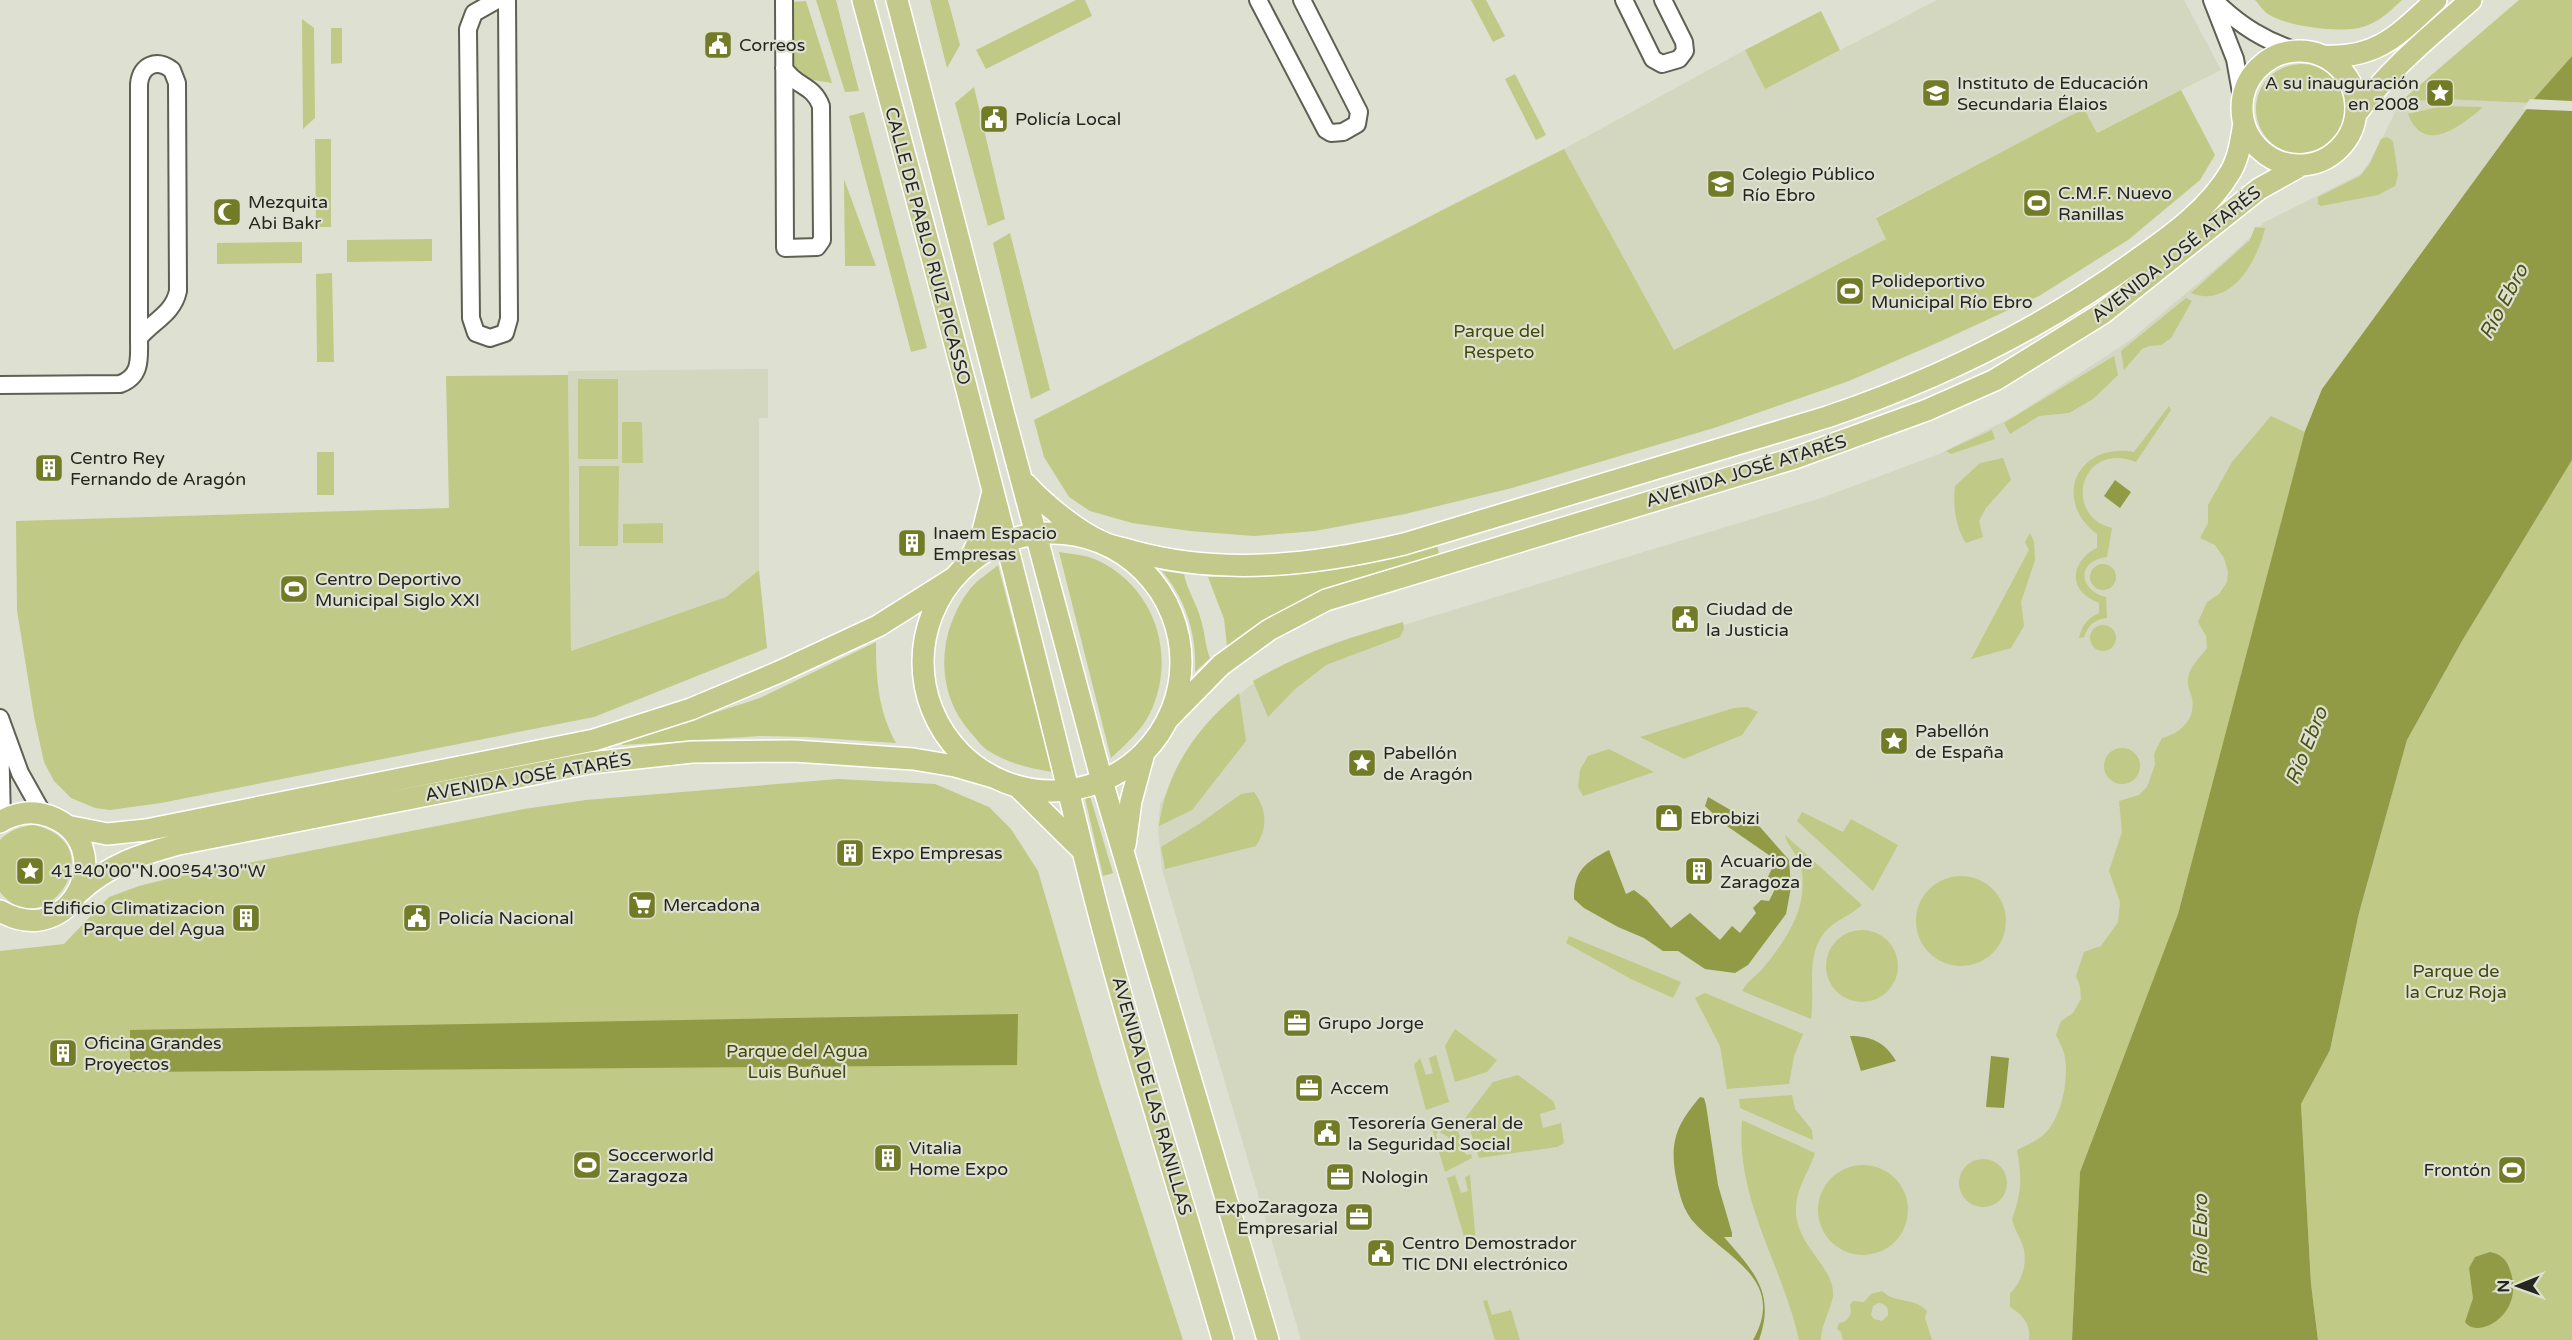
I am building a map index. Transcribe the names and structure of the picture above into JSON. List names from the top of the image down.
{
  "streets": {
    "main road": ["CALLE DE PABLO RUIZ PICASSO", "AVENIDA JOSÉ ATARÉS", "AVENIDA DE LAS RANILLAS"]
  },
  "crossings": [
    ["CALLE DE PABLO RUIZ PICASSO", "AVENIDA JOSÉ ATARÉS"],
    ["CALLE DE PABLO RUIZ PICASSO", "AVENIDA DE LAS RANILLAS"]
  ],
  "water": ["Río Ebro"],
  "parks": ["Parque del Respeto", "Parque de la Cruz Roja", "Parque del Agua Luis Buñuel"],
  "places": {
    "public building": [
      "Correos",
      "Policía Local",
      "Ciudad de la Justicia",
      "Policía Nacional",
      "Tesorería General de la Seguridad Social",
      "Centro Demostrador TIC DNI electrónico"
    ],
    "school or university": ["Instituto de Educación Secundaria Élaios", "Colegio Público Río Ebro"],
    "place": [
      "A su inauguración en 2008",
      "Pabellón de España",
      "Pabellón de Aragón",
      "41º40'00''N.00º54'30''W"
    ],
    "sports": [
      "C.M.F. Nuevo Ranillas",
      "Polideportivo Municipal Río Ebro",
      "Centro Deportivo Municipal Siglo XXI",
      "Soccerworld Zaragoza",
      "Frontón"
    ],
    "mosque": ["Mezquita Abi Bakr"],
    "building": [
      "Centro Rey Fernando de Aragón",
      "Inaem Espacio Empresas",
      "Expo Empresas",
      "Acuario de Zaragoza",
      "Edificio Climatizacion Parque del Agua",
      "Oficina Grandes Proyectos",
      "Vitalia Home Expo"
    ],
    "shop": ["Ebrobizi"],
    "supermarket": ["Mercadona"],
    "office": [
      "Grupo Jorge",
      "Accem",
      "Nologin",
      "ExpoZaragoza Empresarial"
    ]
  },
  "north": "left"
}
